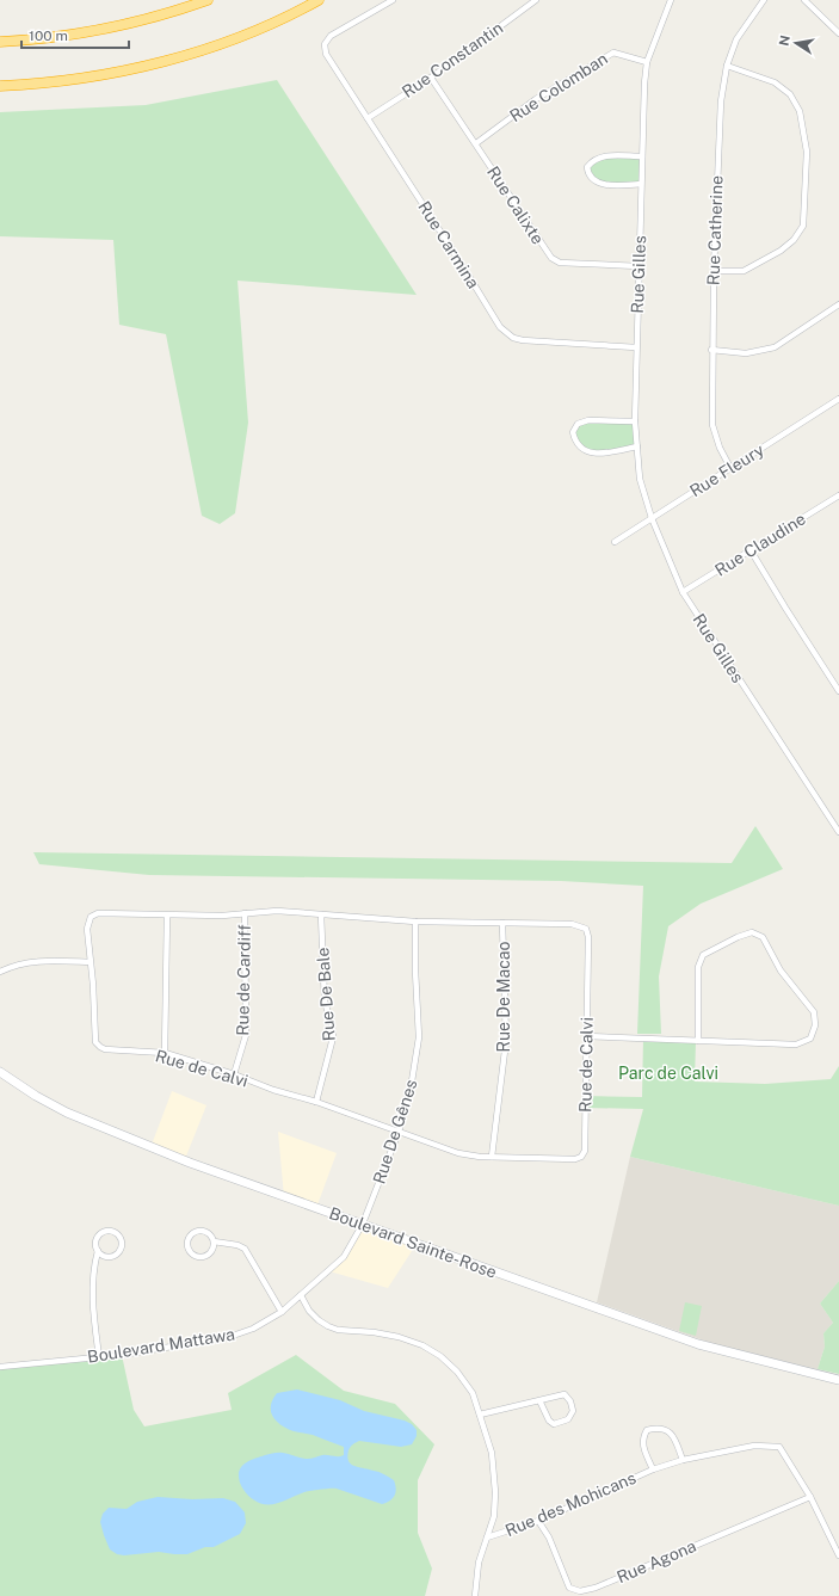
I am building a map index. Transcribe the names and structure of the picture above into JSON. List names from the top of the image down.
{
  "streets": {
    "street": [
      "Rue Constantin",
      "Rue Colomban",
      "Rue Calixte",
      "Rue Catherine",
      "Rue Carmina",
      "Rue Gilles",
      "Rue Fleury",
      "Rue Claudine",
      "Rue de Cardiff",
      "Rue De Bale",
      "Rue De Macao",
      "Rue de Calvi",
      "Rue De Gênes",
      "Boulevard Sainte-Rose",
      "Boulevard Mattawa",
      "Rue des Mohicans",
      "Rue Agona"
    ]
  },
  "crossings": [
    ["Rue Constantin", "Rue Calixte"],
    ["Rue Constantin", "Rue Carmina"],
    ["Rue Colomban", "Rue Calixte"],
    ["Rue Colomban", "Rue Gilles"],
    ["Rue Calixte", "Rue Gilles"],
    ["Rue Catherine", "Rue Fleury"],
    ["Rue Carmina", "Rue Gilles"],
    ["Rue Gilles", "Rue Fleury"],
    ["Rue Gilles", "Rue Claudine"],
    ["Rue de Cardiff", "Rue de Calvi"],
    ["Rue De Bale", "Rue de Calvi"],
    ["Rue De Macao", "Rue de Calvi"],
    ["Rue de Calvi", "Rue De Gênes"],
    ["Rue De Gênes", "Boulevard Sainte-Rose"],
    ["Rue De Gênes", "Boulevard Mattawa"],
    ["Boulevard Sainte-Rose", "Boulevard Mattawa"],
    ["Rue des Mohicans", "Rue Agona"]
  ],
  "parks": ["Parc de Calvi"],
  "scale_bar": "100 m",
  "north": "left"
}
